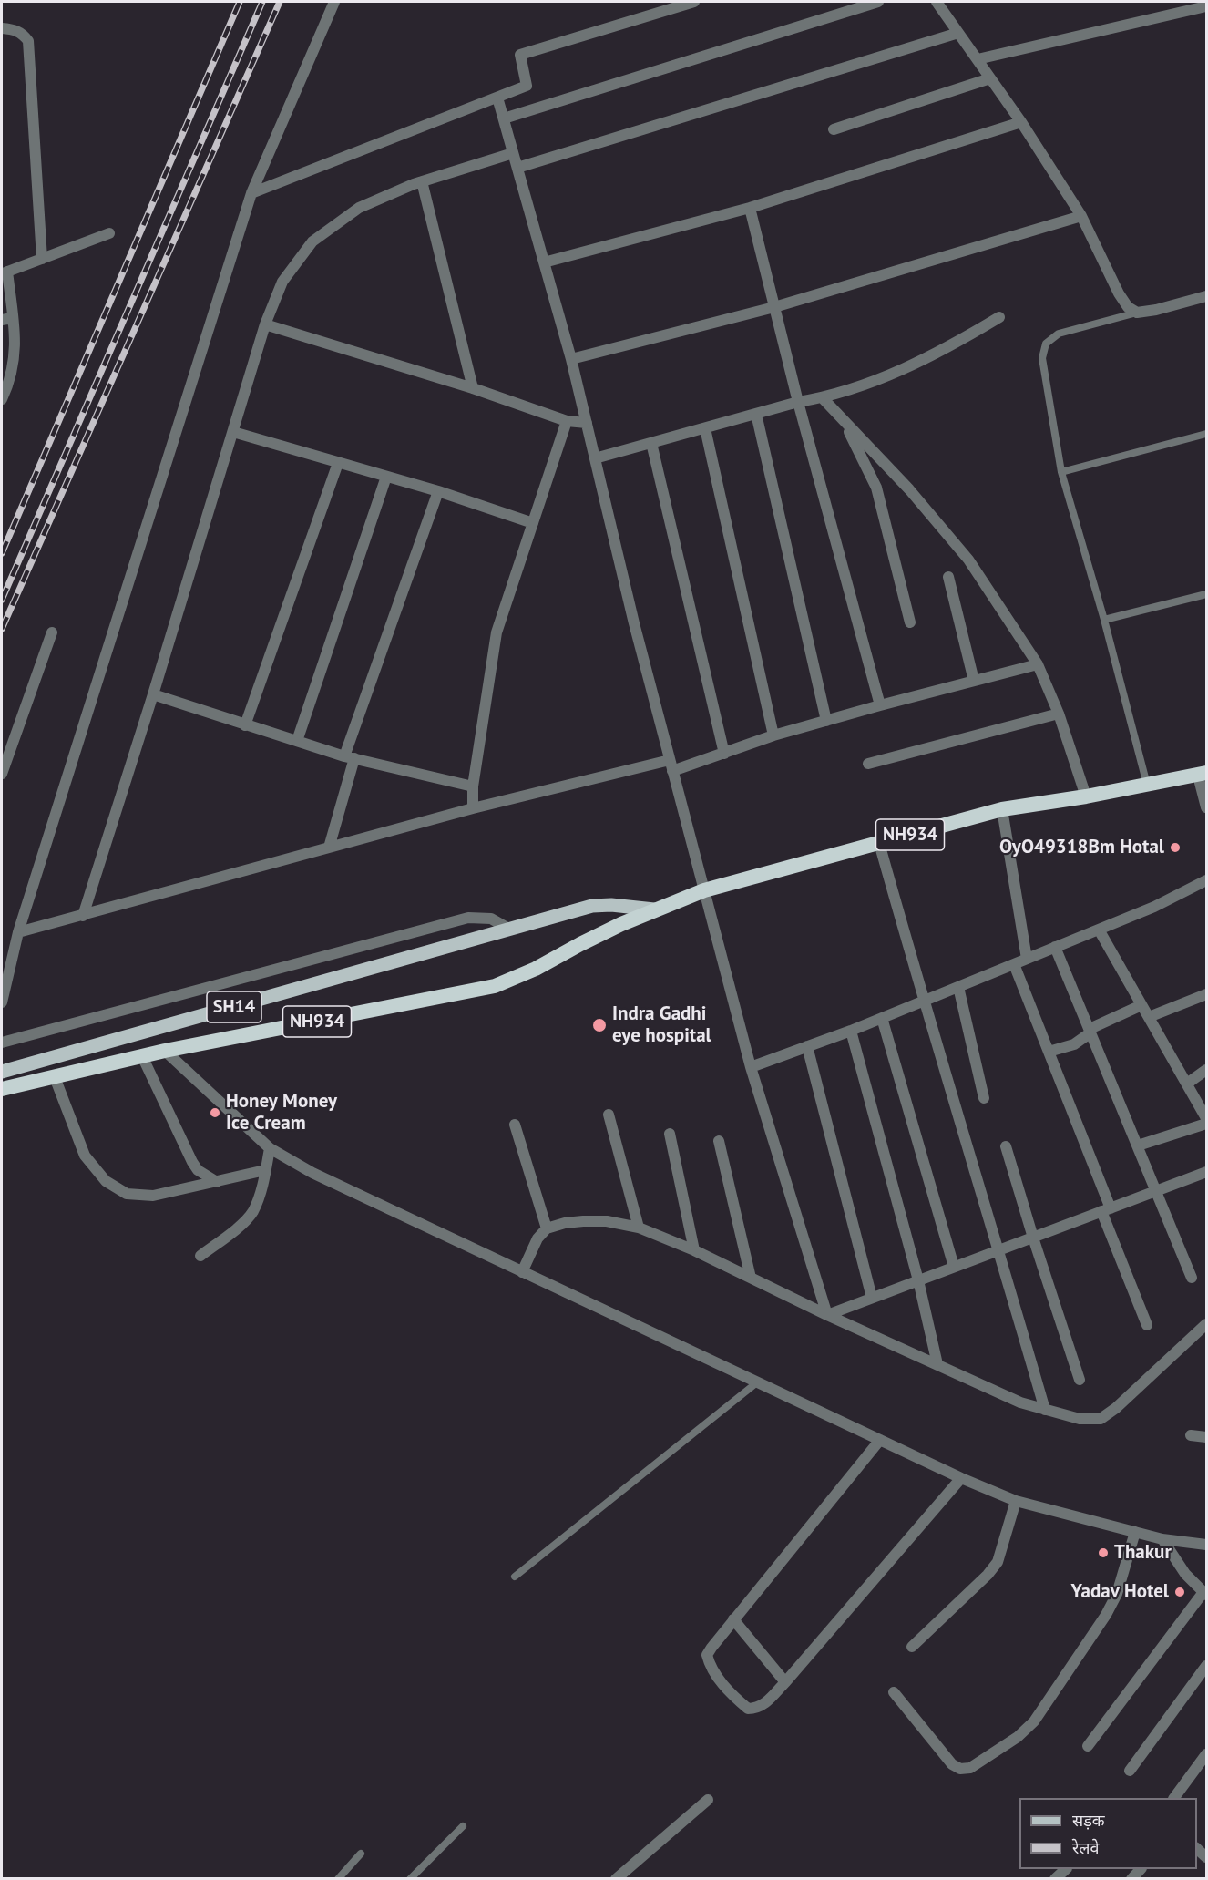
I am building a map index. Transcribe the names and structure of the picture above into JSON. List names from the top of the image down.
{
  "streets": {
    "highway": ["NH934"],
    "main road": ["SH14"]
  },
  "crossings": [
    ["NH934", "SH14"]
  ],
  "places": [
    "OyO49318Bm Hotal",
    "Indra Gadhi eye hospital",
    "Honey Money Ice Cream",
    "Thakur",
    "Yadav Hotel"
  ],
  "legend": ["सड़क", "रेलवे"]
}
